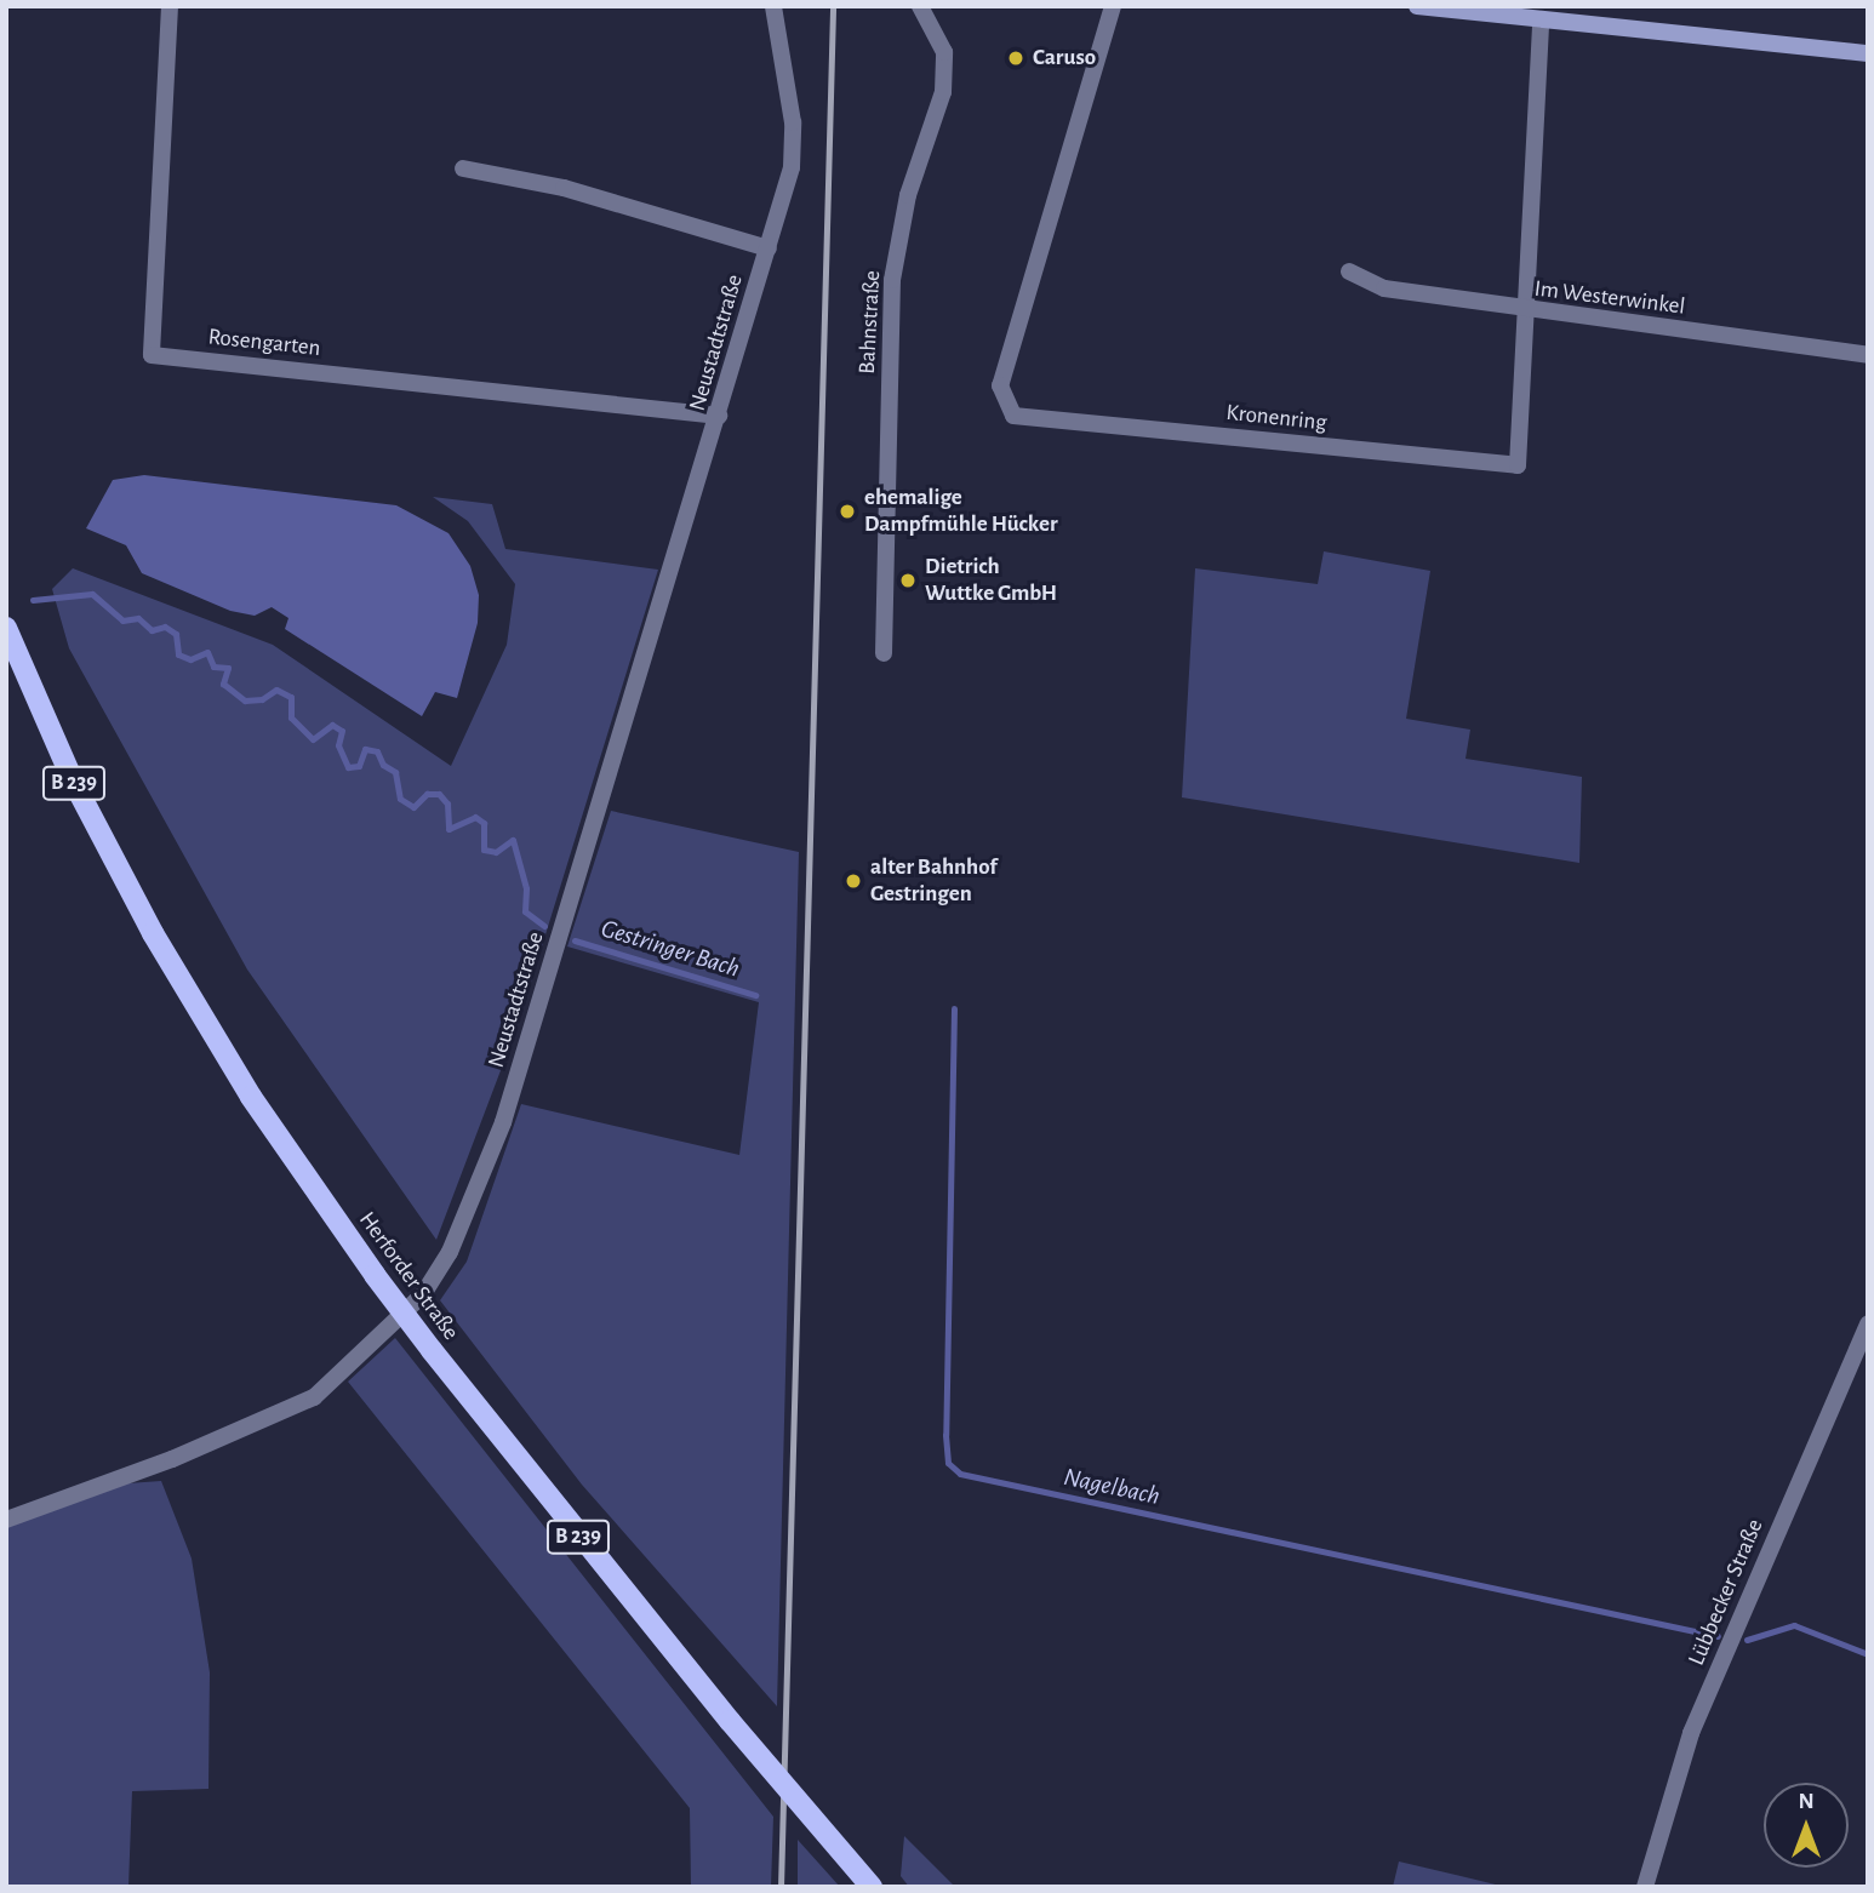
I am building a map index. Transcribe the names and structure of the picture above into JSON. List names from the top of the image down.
{
  "streets": {
    "main road": ["B 239", "Herforder Straße"],
    "street": [
      "Im Westerwinkel",
      "Bahnstraße",
      "Rosengarten",
      "Neustadtstraße",
      "Kronenring",
      "Lübbecker Straße"
    ]
  },
  "crossings": [
    ["Im Westerwinkel", "Kronenring"],
    ["Rosengarten", "Neustadtstraße"]
  ],
  "water": ["Gestringer Bach", "Nagelbach"],
  "places": [
    "Caruso",
    "ehemalige Dampfmühle Hücker",
    "Dietrich Wuttke GmbH",
    "alter Bahnhof Gestringen"
  ],
  "north": "top"
}
